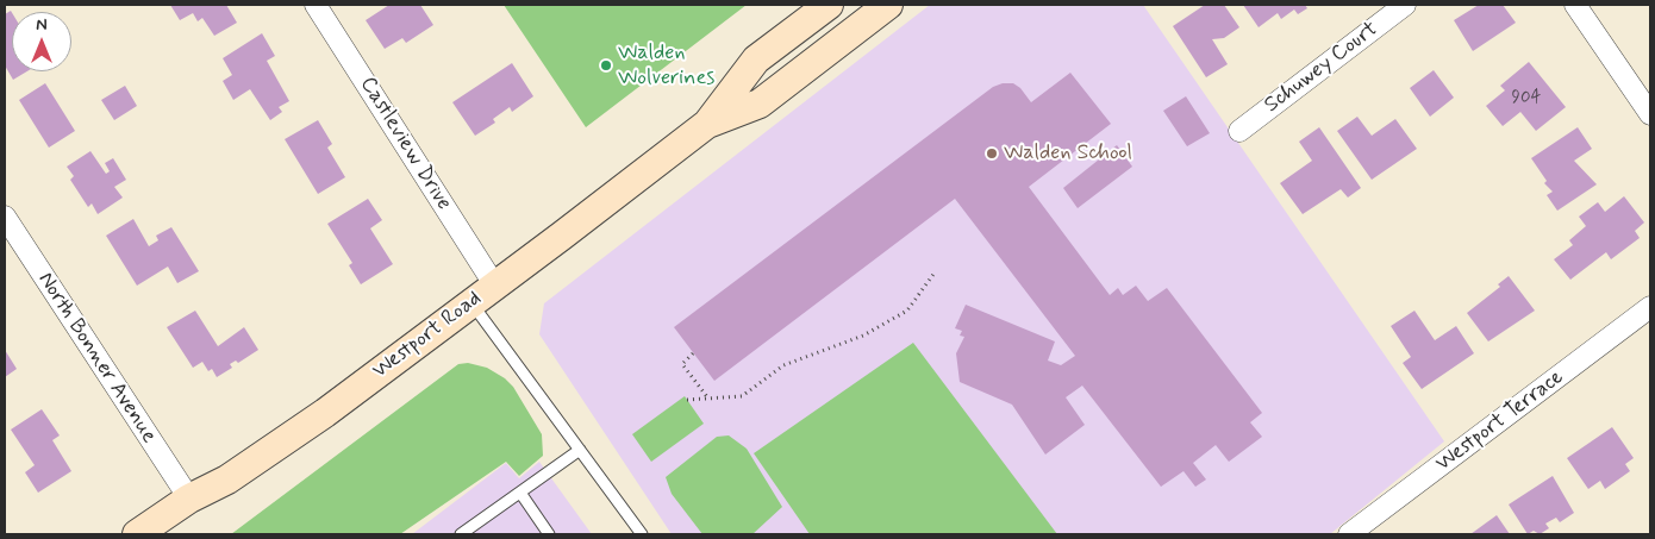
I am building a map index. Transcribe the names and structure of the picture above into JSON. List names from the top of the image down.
{
  "streets": {
    "main road": ["Westport Road"],
    "street": [
      "Schuwey Court",
      "Castleview Drive",
      "North Bonner Avenue",
      "Westport Terrace"
    ]
  },
  "crossings": [
    ["Castleview Drive", "Westport Road"],
    ["Westport Road", "North Bonner Avenue"]
  ],
  "places": ["Walden Wolverines", "Walden School"],
  "house_numbers": ["904"],
  "north": "top"
}
